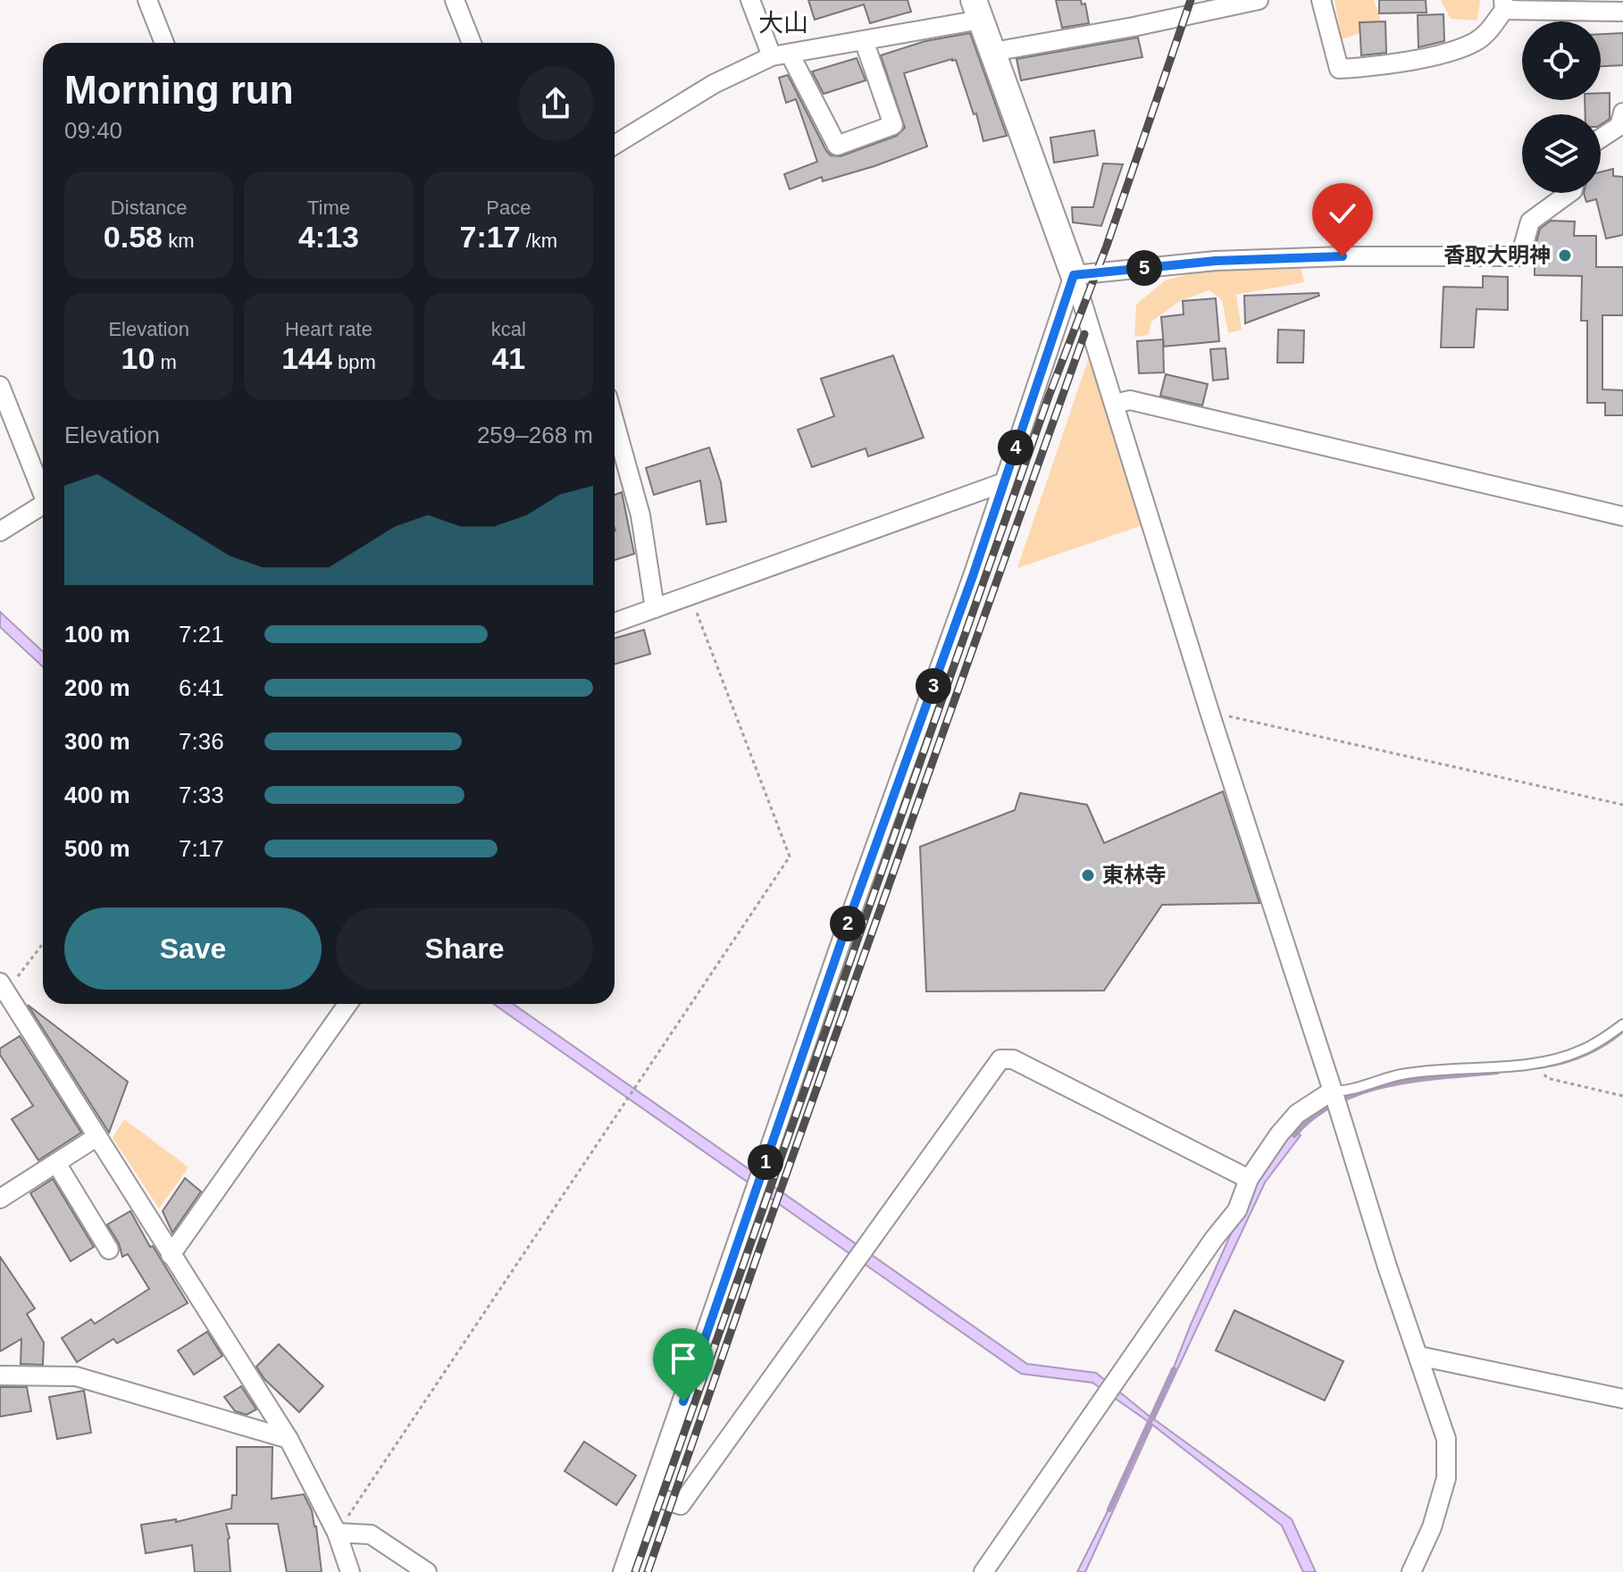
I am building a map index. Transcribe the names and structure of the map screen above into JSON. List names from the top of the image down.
{
  "districts": ["大山"],
  "places": ["香取大明神", "東林寺"],
  "page": {
    "heading": ["Morning run", "09:40"],
    "stats": [
      ["Distance", "0.58 km"],
      ["Time", "4:13"],
      ["Pace", "7:17 /km"],
      ["Elevation", "10 m"],
      ["Heart rate", "144 bpm"],
      ["kcal", "41"]
    ],
    "pins": [
      "5",
      "4",
      "3",
      "2",
      "1"
    ],
    "chart": ["Elevation", "259–268 m"],
    "list": [
      {
        "name": "100 m",
        "note": "7:21"
      },
      {
        "name": "200 m",
        "note": "6:41"
      },
      {
        "name": "300 m",
        "note": "7:36"
      },
      {
        "name": "400 m",
        "note": "7:33"
      },
      {
        "name": "500 m",
        "note": "7:17"
      }
    ],
    "buttons": ["Save", "Share"]
  }
}
